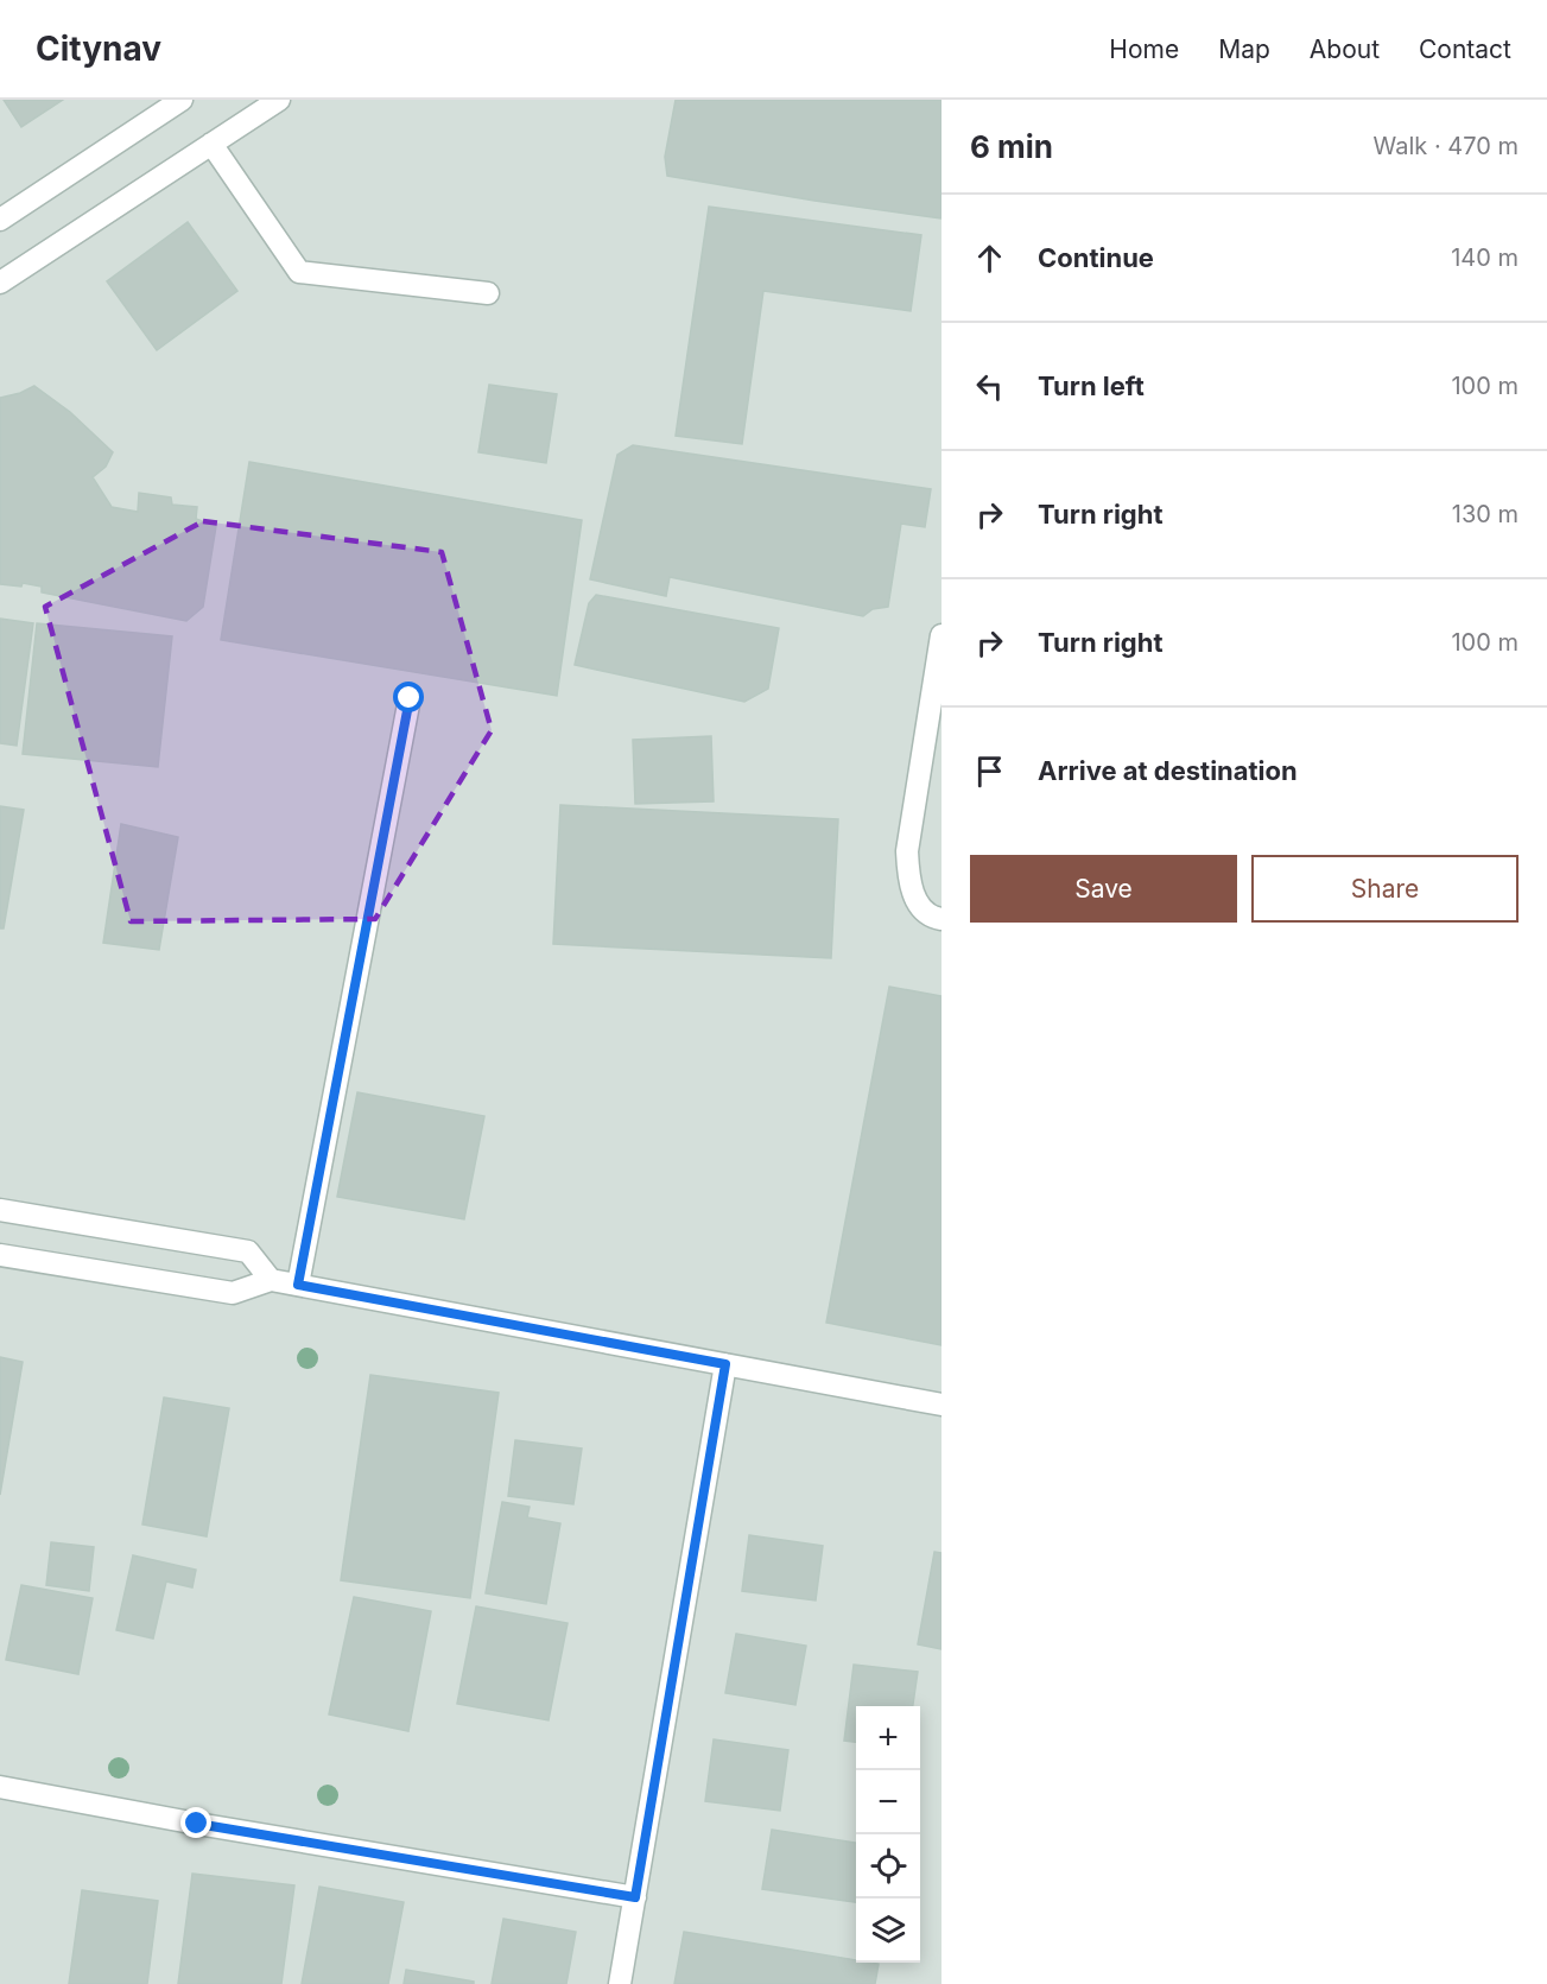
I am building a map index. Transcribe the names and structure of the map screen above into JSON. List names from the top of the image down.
{
  "page": {
    "header": "Citynav",
    "nav": [
      "Home",
      "Map",
      "About",
      "Contact"
    ],
    "heading": ["6 min", "Walk · 470 m"],
    "list": [
      ["Continue", "140 m"],
      ["Turn left", "100 m"],
      ["Turn right", "130 m"],
      ["Turn right", "100 m"],
      "Arrive at destination"
    ],
    "buttons": ["Save", "Share"],
    "map_buttons": ["+", "−"]
  }
}
